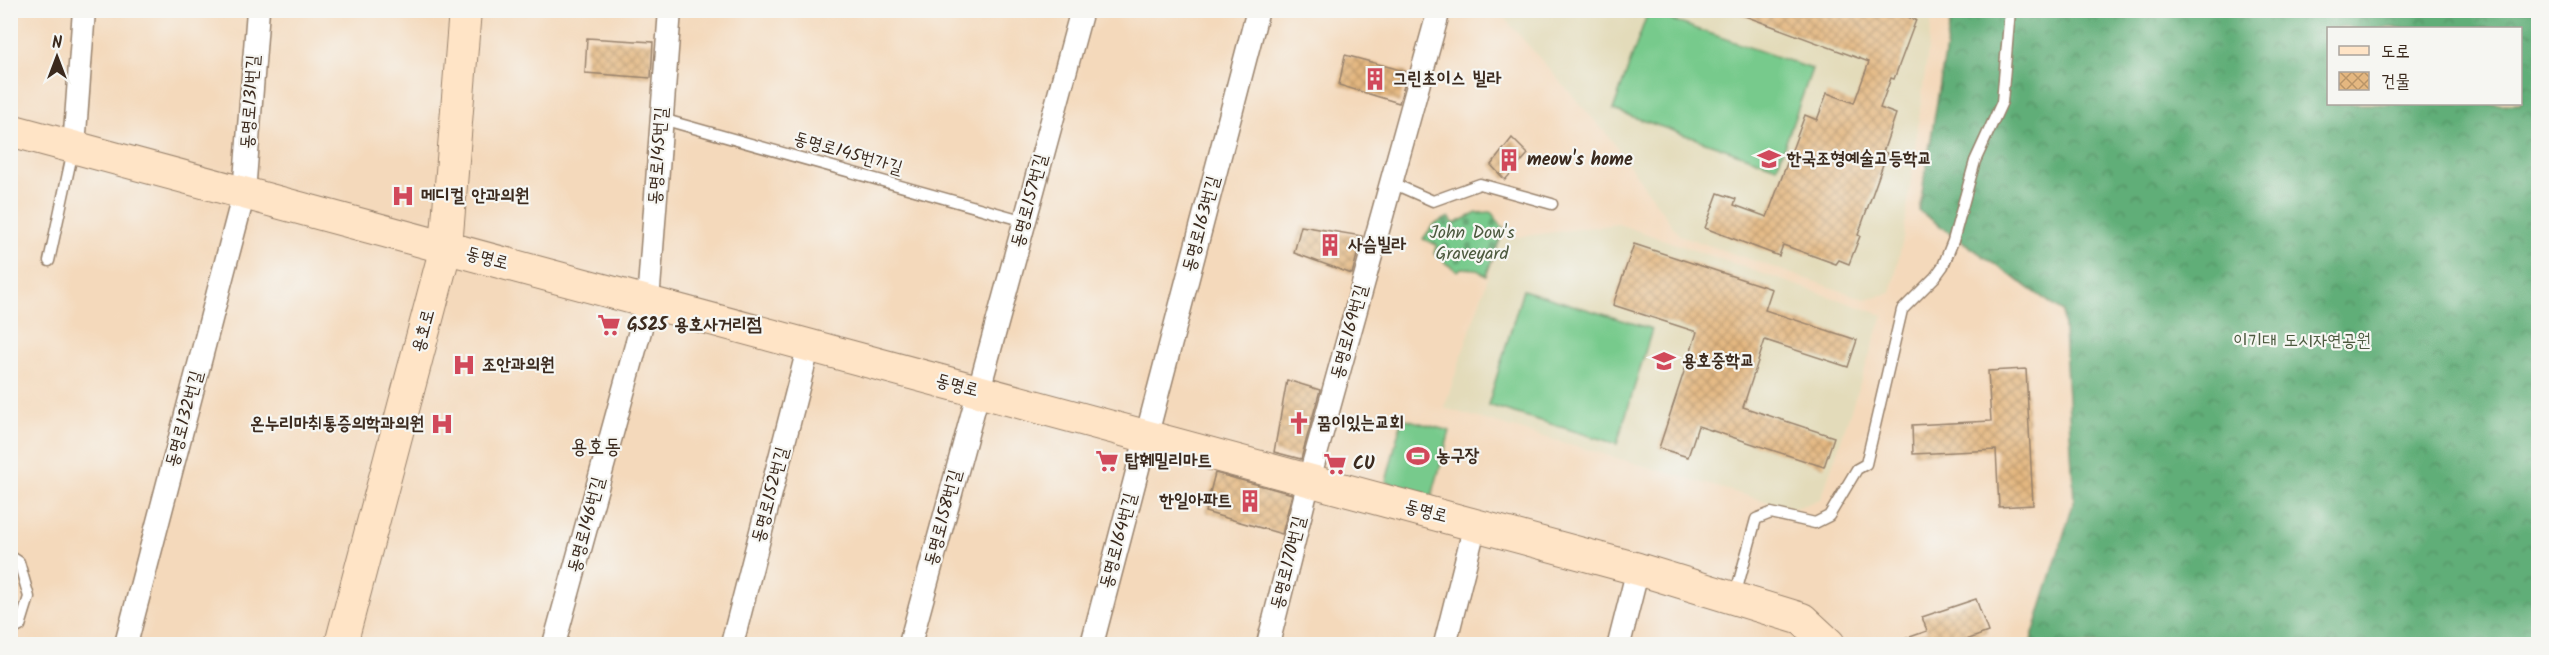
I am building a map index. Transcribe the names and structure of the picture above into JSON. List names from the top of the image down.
{
  "streets": {
    "street": [
      "동명로131번길",
      "동명로145번길",
      "동명로157번길",
      "동명로163번길",
      "동명로",
      "용호로",
      "동명로169번길",
      "동명로132번길",
      "동명로152번길",
      "동명로158번길",
      "동명로146번길",
      "동명로164번길",
      "동명로170번길"
    ],
    "lane": ["동명로145번가길"]
  },
  "crossings": [
    ["동명로131번길", "동명로"],
    ["동명로131번길", "동명로132번길"],
    ["동명로145번가길", "동명로145번길"],
    ["동명로145번가길", "동명로157번길"],
    ["동명로145번길", "동명로"],
    ["동명로145번길", "동명로146번길"],
    ["동명로157번길", "동명로"],
    ["동명로157번길", "동명로158번길"],
    ["동명로163번길", "동명로"],
    ["동명로163번길", "동명로164번길"],
    ["동명로", "용호로"],
    ["동명로", "동명로169번길"],
    ["동명로", "동명로132번길"],
    ["동명로", "동명로152번길"],
    ["동명로", "동명로158번길"],
    ["동명로", "동명로146번길"],
    ["동명로", "동명로164번길"],
    ["동명로", "동명로170번길"],
    ["동명로169번길", "동명로170번길"]
  ],
  "districts": ["용호동"],
  "parks": ["John Dow's Graveyard", "이기대 도시자연공원"],
  "places": {
    "building": [
      "그린초이스 빌라",
      "meow's home",
      "사슴빌라",
      "한일아파트"
    ],
    "school or university": ["한국조형예술고등학교", "용호중학교"],
    "hospital": ["메디컬 안과의원", "조안과의원", "온누리마취통증의학과의원"],
    "supermarket": ["GS25 용호사거리점", "탑훼밀리마트", "CU"],
    "church": ["꿈이있는교회"],
    "sports": ["농구장"]
  },
  "legend": ["도로", "건물"],
  "north": "top"
}
